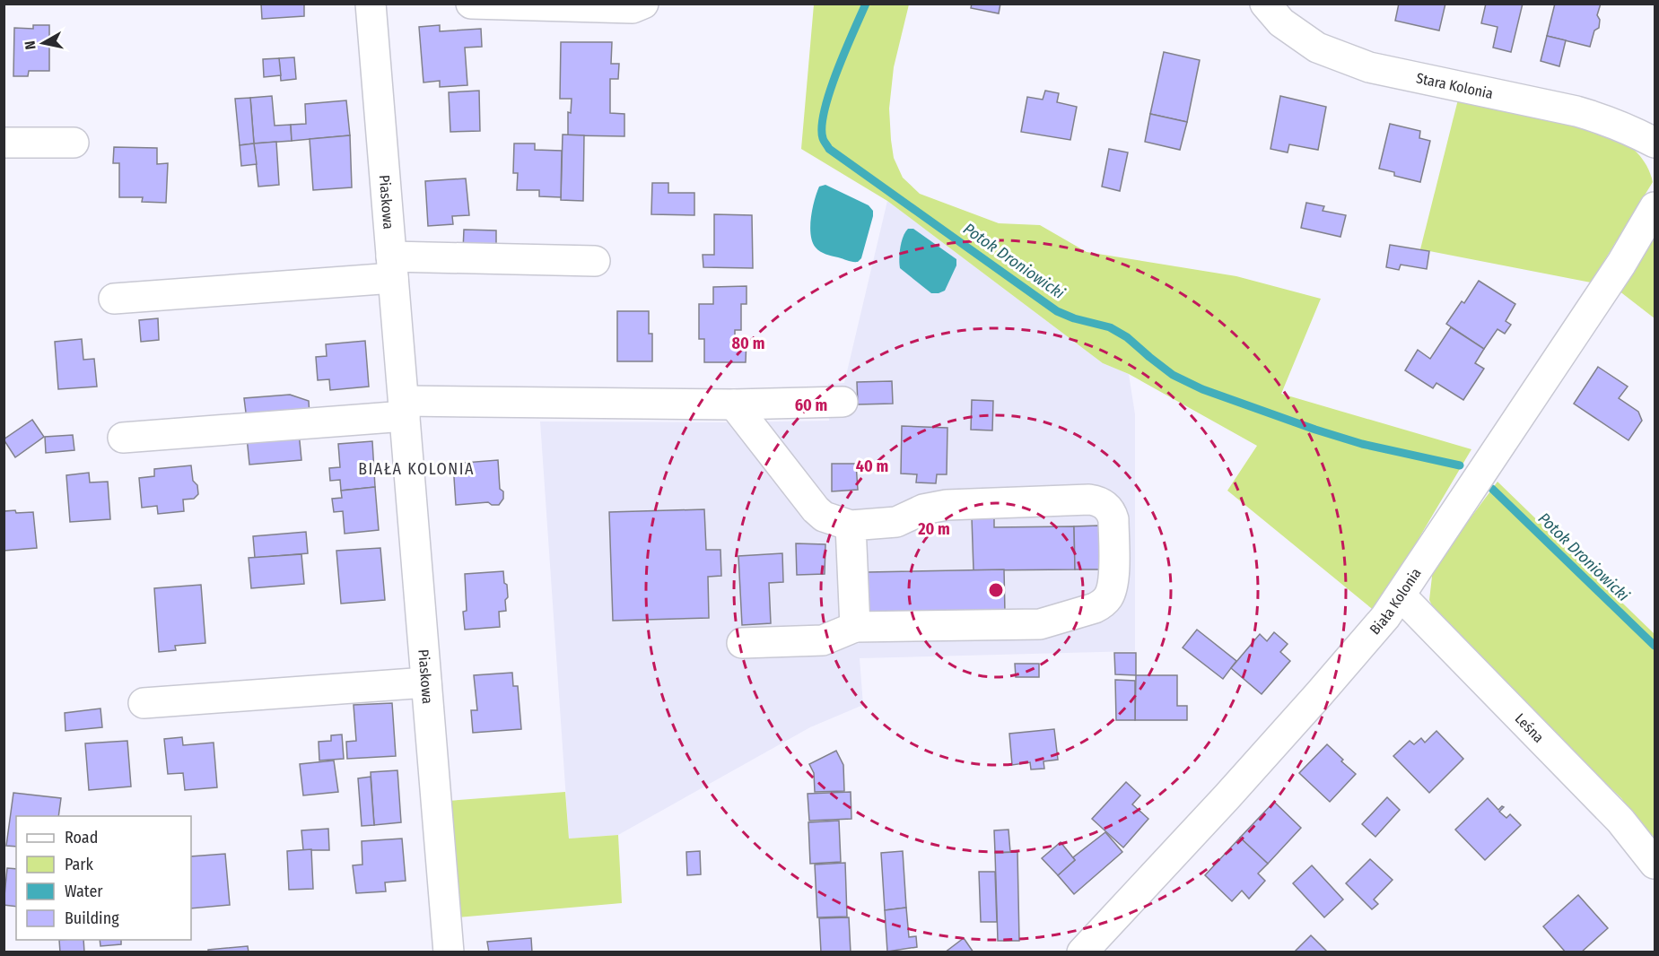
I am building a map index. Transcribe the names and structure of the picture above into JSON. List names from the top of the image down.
{
  "streets": {
    "street": [
      "Stara Kolonia",
      "Piaskowa",
      "Biała Kolonia",
      "Leśna"
    ]
  },
  "crossings": [
    ["Biała Kolonia", "Leśna"]
  ],
  "districts": ["BIAŁA KOLONIA"],
  "water": ["Potok Droniowicki"],
  "legend": [
    "Road",
    "Park",
    "Water",
    "Building"
  ],
  "north": "left",
  "rings": [
    "80 m",
    "60 m",
    "40 m",
    "20 m"
  ]
}
